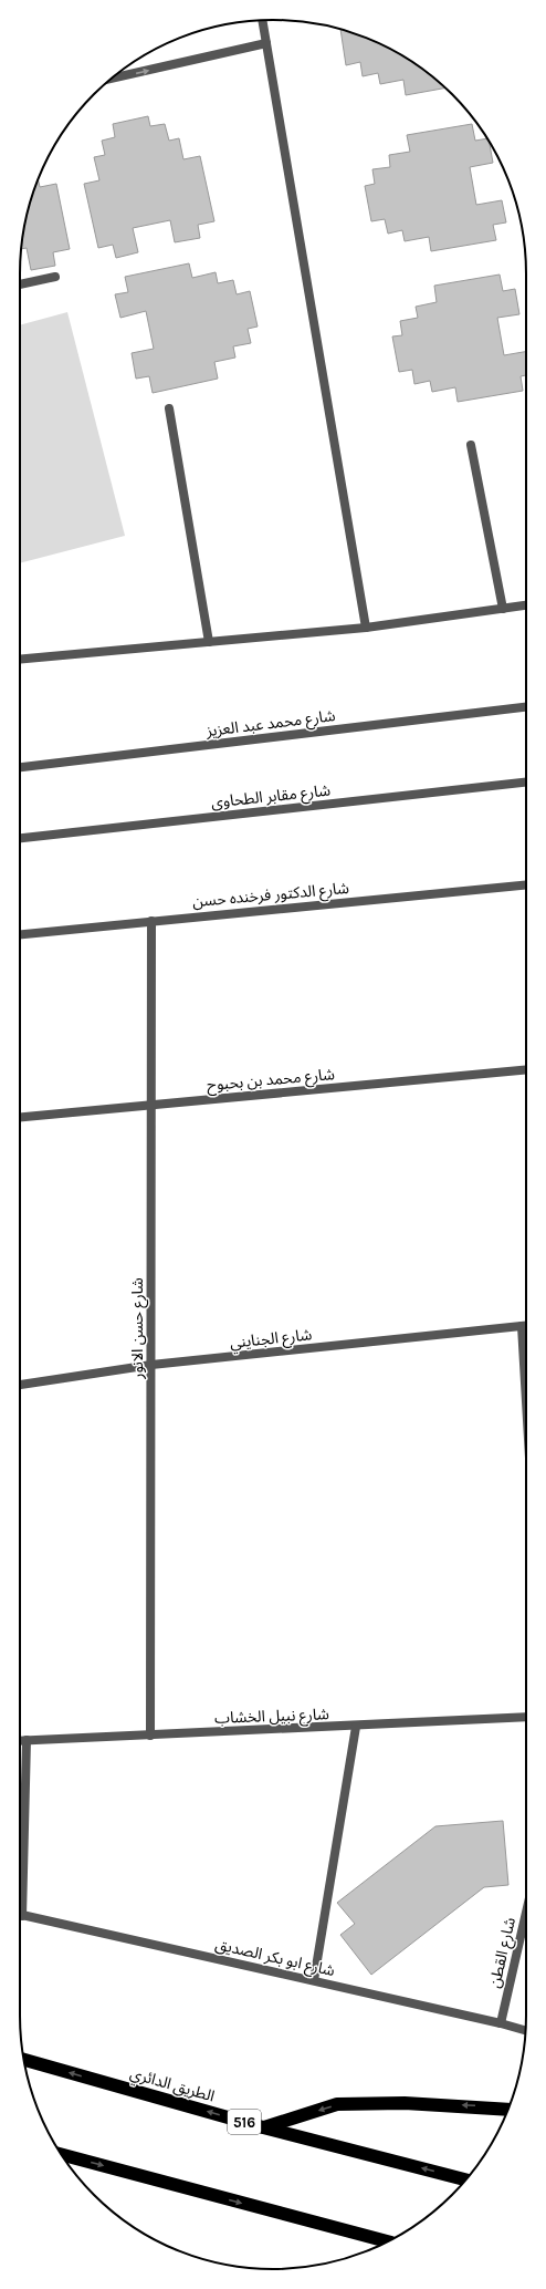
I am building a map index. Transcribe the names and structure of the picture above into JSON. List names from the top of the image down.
{
  "streets": {
    "highway": ["الطريق الدائري", "516"],
    "street": [
      "شارع محمد عبد العزيز",
      "شارع مقابر الطحاوى",
      "شارع الدكتور فرخنده حسن",
      "شارع محمد بن بحبوح",
      "شارع حسن الانور",
      "شارع الجنايني",
      "شارع نبيل الخشاب",
      "شارع القطن",
      "شارع ابو بكر الصديق"
    ]
  },
  "crossings": [
    ["شارع الدكتور فرخنده حسن", "شارع حسن الانور"],
    ["شارع محمد بن بحبوح", "شارع حسن الانور"],
    ["شارع حسن الانور", "شارع الجنايني"],
    ["شارع حسن الانور", "شارع نبيل الخشاب"],
    ["شارع القطن", "شارع ابو بكر الصديق"]
  ]
}
